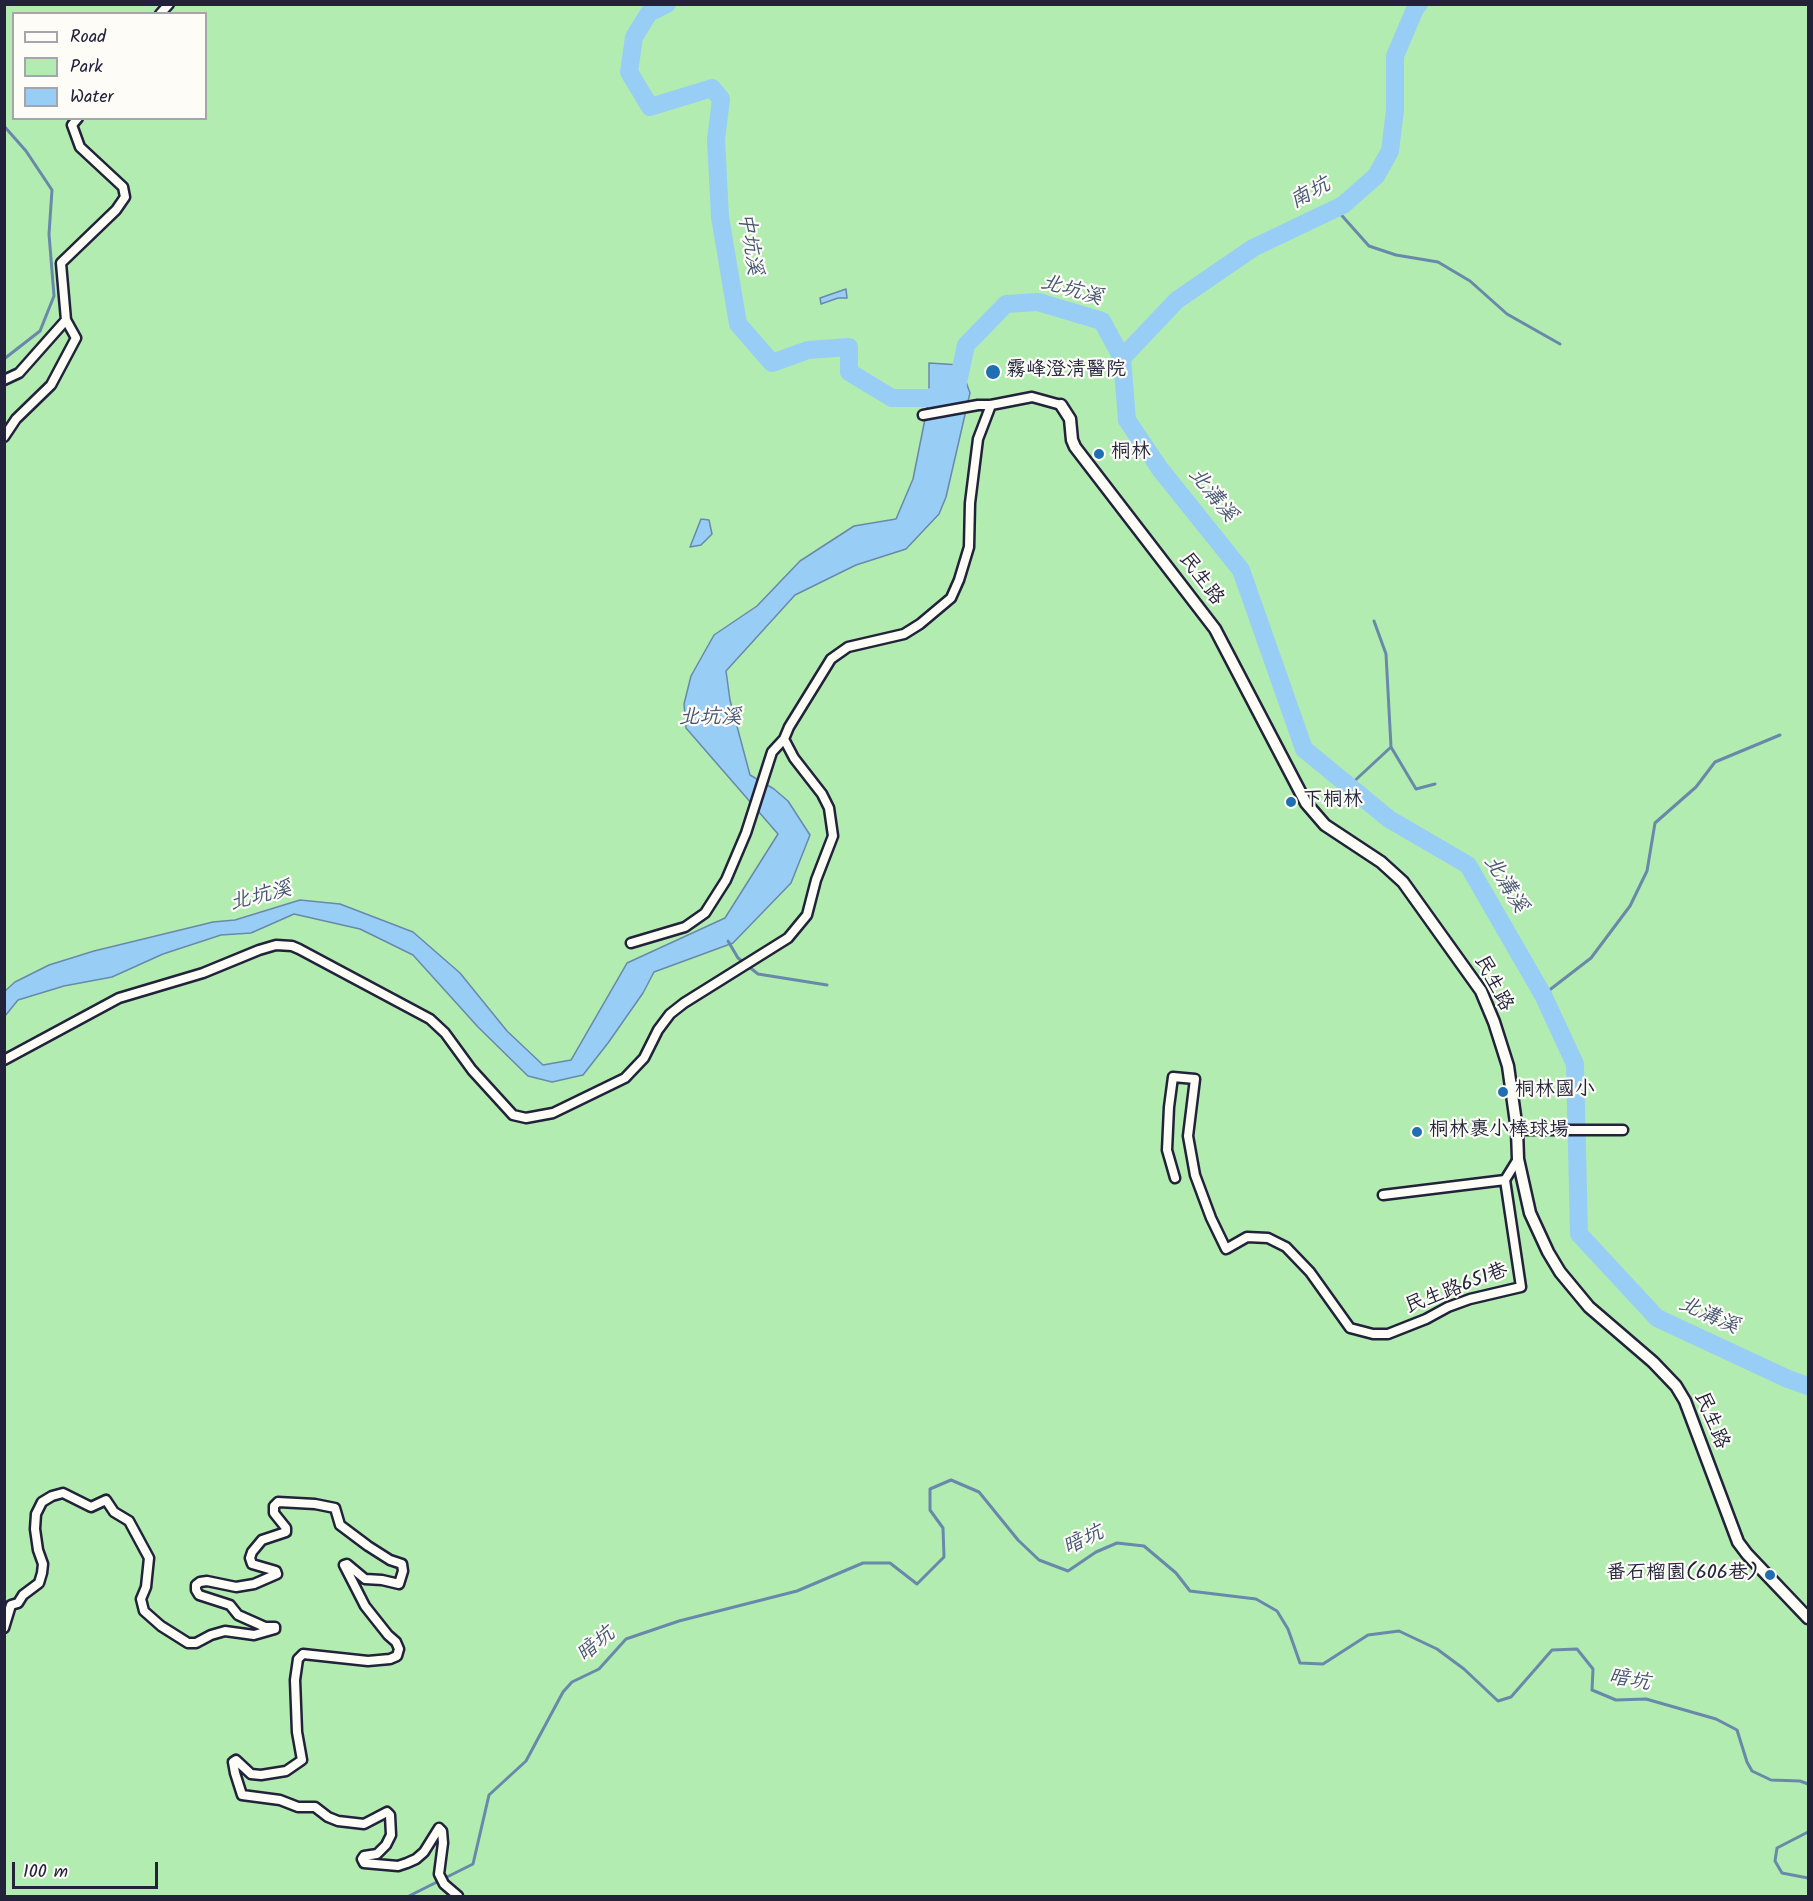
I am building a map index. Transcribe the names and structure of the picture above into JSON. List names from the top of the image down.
{
  "streets": {
    "street": ["民生路", "民生路651巷"]
  },
  "water": [
    "南坑",
    "中坑溪",
    "北坑溪",
    "北溝溪",
    "暗坑"
  ],
  "places": [
    "霧峰澄清醫院",
    "桐林",
    "下桐林",
    "桐林國小",
    "桐林裹小棒球場",
    "番石榴園(606巷)"
  ],
  "legend": ["Road", "Park", "Water"],
  "scale_bar": "100 m"
}
